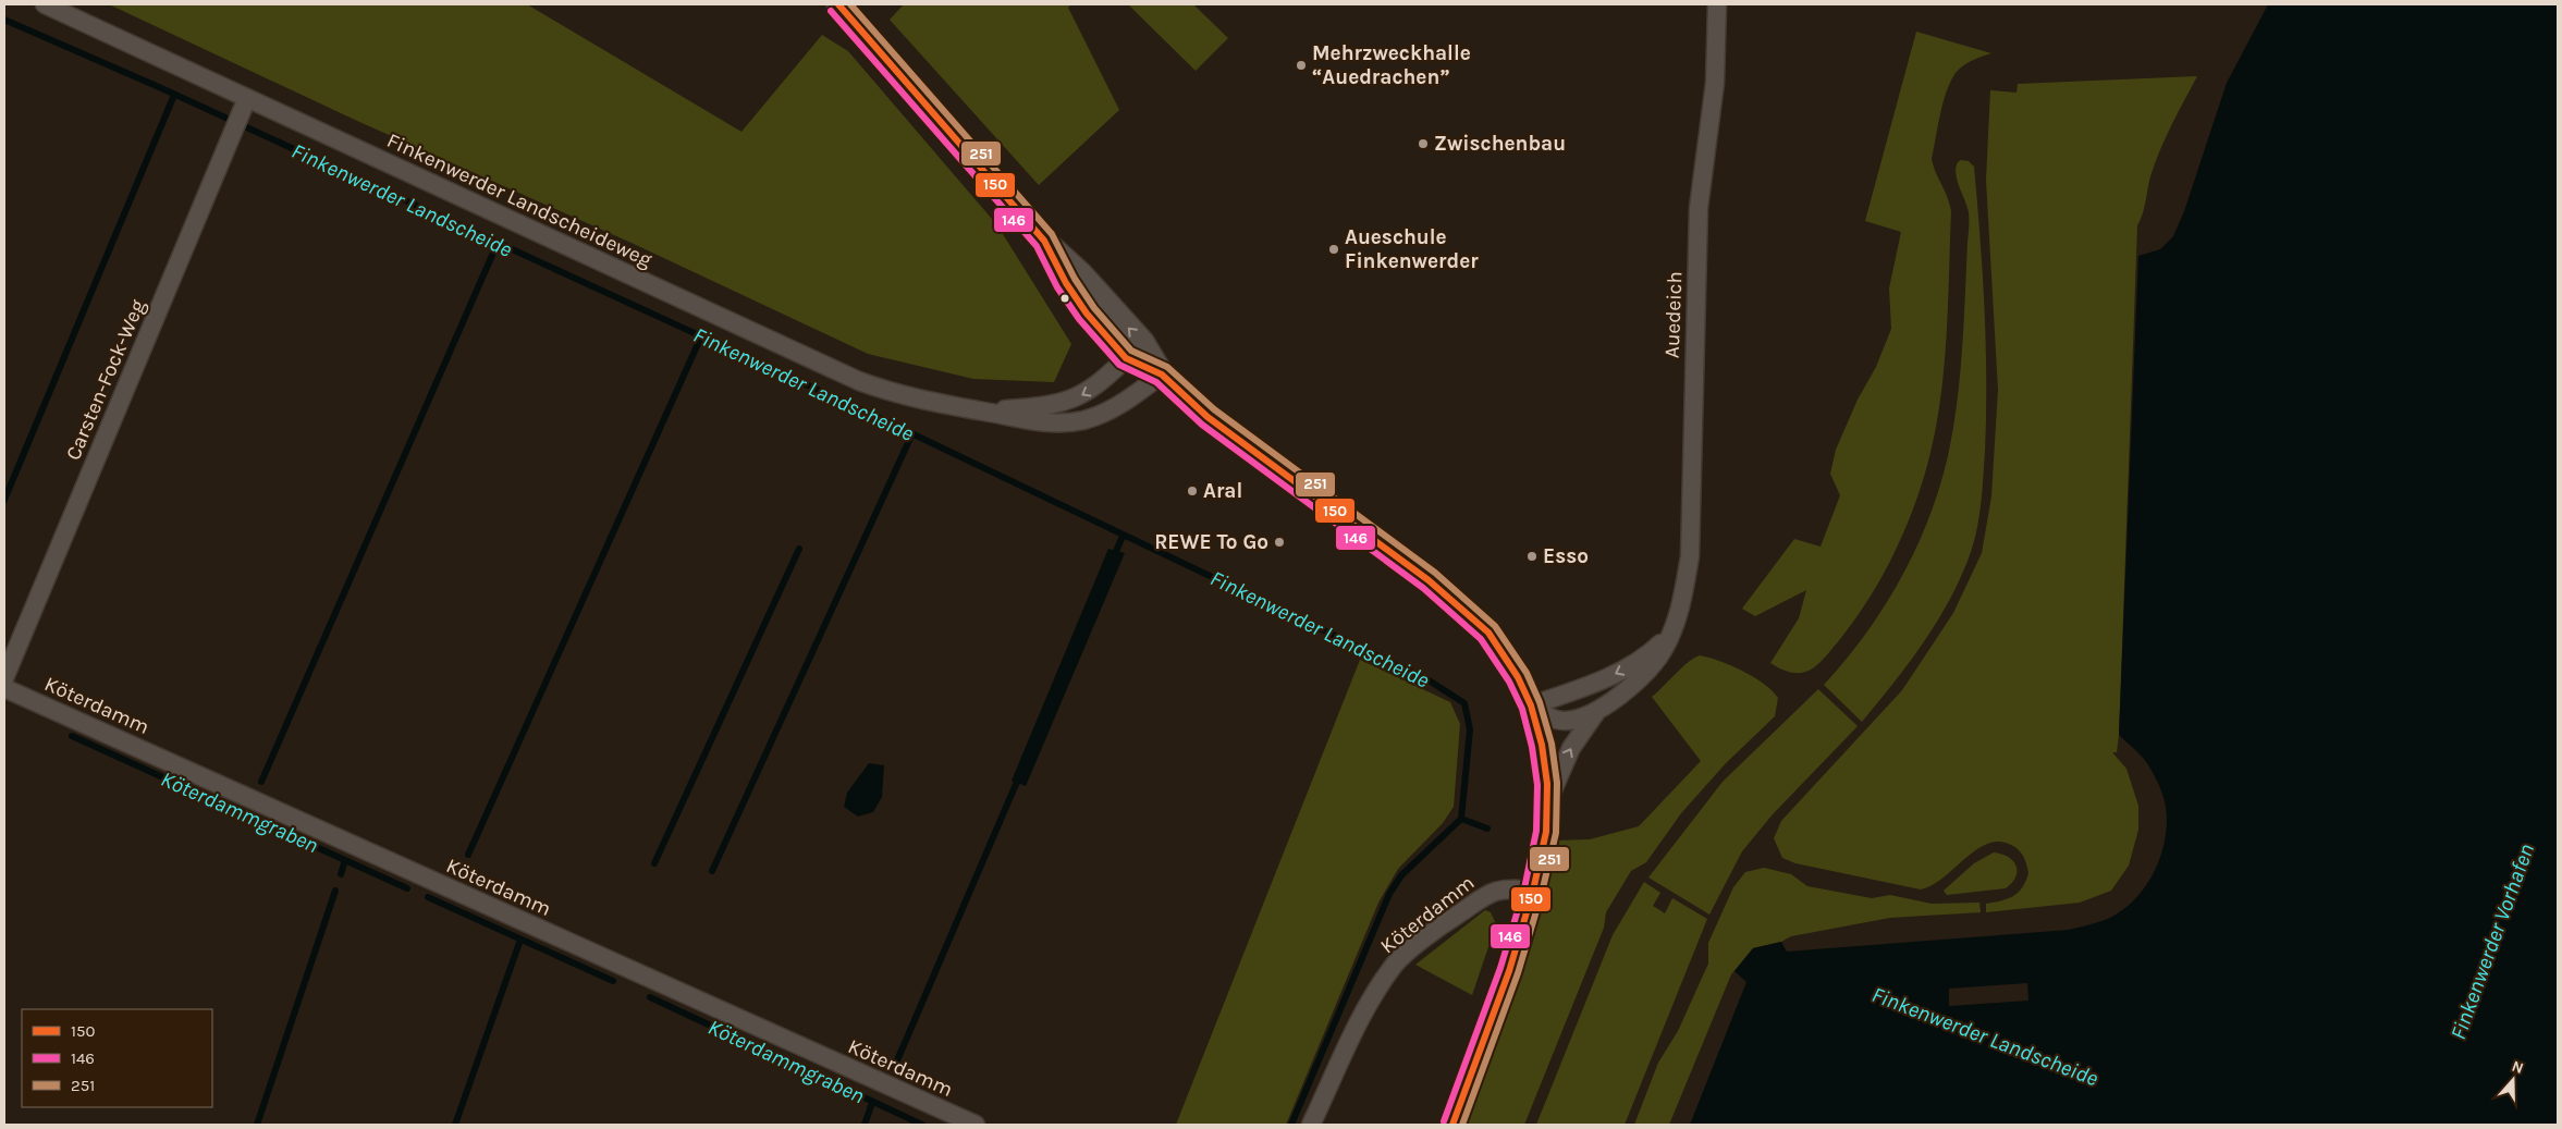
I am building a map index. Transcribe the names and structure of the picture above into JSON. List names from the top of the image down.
{
  "streets": {
    "street": [
      "Finkenwerder Landscheideweg",
      "Auedeich",
      "Carsten-Fock-Weg",
      "Köterdamm"
    ]
  },
  "crossings": [
    ["Finkenwerder Landscheideweg", "Carsten-Fock-Weg"]
  ],
  "water": ["Finkenwerder Landscheide", "Köterdammgraben", "Finkenwerder Vorhafen"],
  "places": [
    "Mehrzweckhalle “Auedrachen”",
    "Zwischenbau",
    "Aueschule Finkenwerder",
    "Aral",
    "REWE To Go",
    "Esso"
  ],
  "lines": ["transit line 150", "transit line 251", "transit line 146"],
  "legend": ["150", "146", "251"],
  "north": "top"
}
